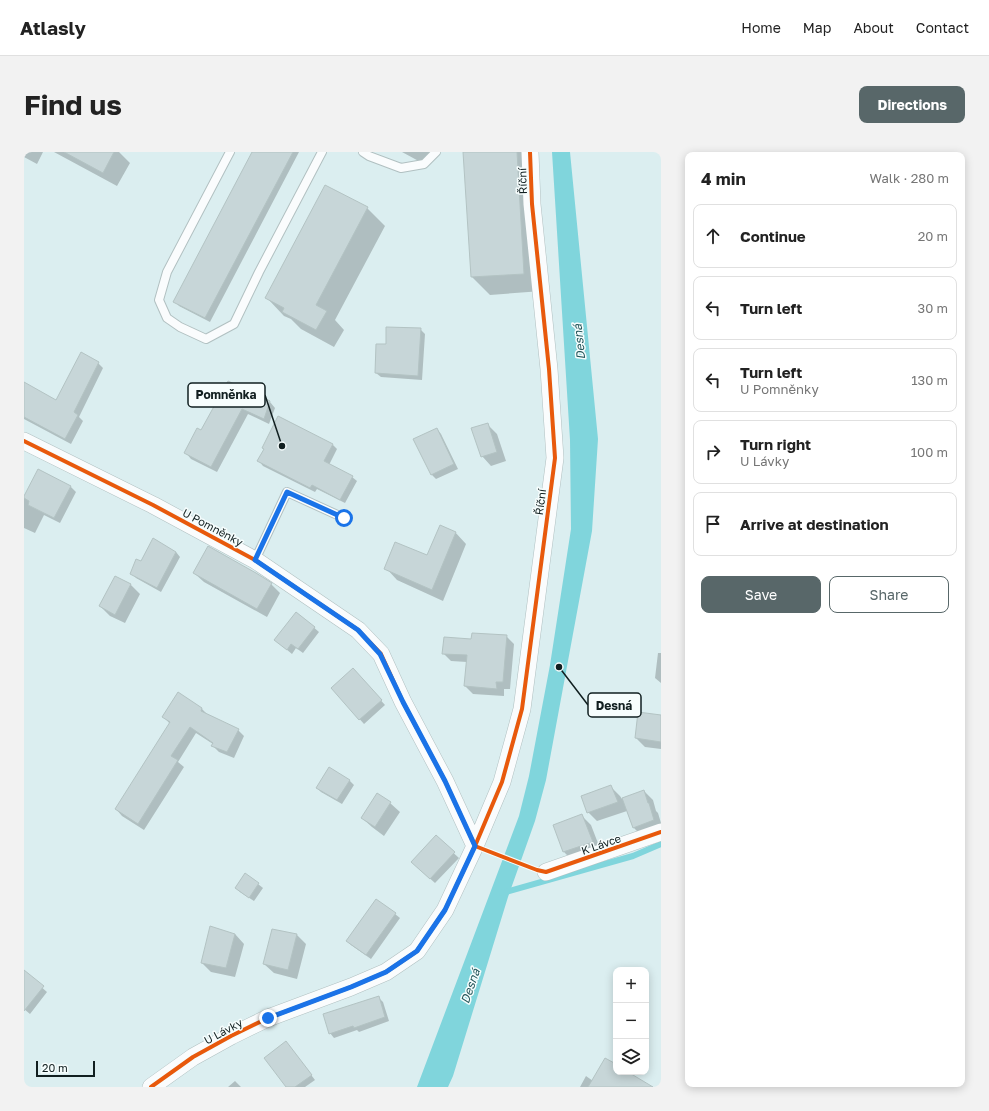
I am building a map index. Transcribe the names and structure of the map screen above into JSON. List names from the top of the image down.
{
  "streets": {
    "street": [
      "Říční",
      "U Pomněnky",
      "K Lávce",
      "U Lávky"
    ]
  },
  "crossings": [
    ["Říční", "U Pomněnky"],
    ["Říční", "U Lávky"],
    ["U Pomněnky", "U Lávky"]
  ],
  "water": ["Desná"],
  "places": ["Pomněnka", "Desná"],
  "scale_bar": "20 m",
  "page": {
    "header": "Atlasly",
    "nav": [
      "Home",
      "Map",
      "About",
      "Contact"
    ],
    "buttons": [
      "Directions",
      ["Save", "Share"]
    ],
    "title": "Find us",
    "heading": ["4 min", "Walk · 280 m"],
    "list": [
      ["Continue", "20 m"],
      ["Turn left", "30 m"],
      ["Turn left", "U Pomněnky", "130 m"],
      ["Turn right", "U Lávky", "100 m"],
      "Arrive at destination"
    ],
    "map_buttons": ["+", "−"],
    "scale": "20 m"
  }
}
